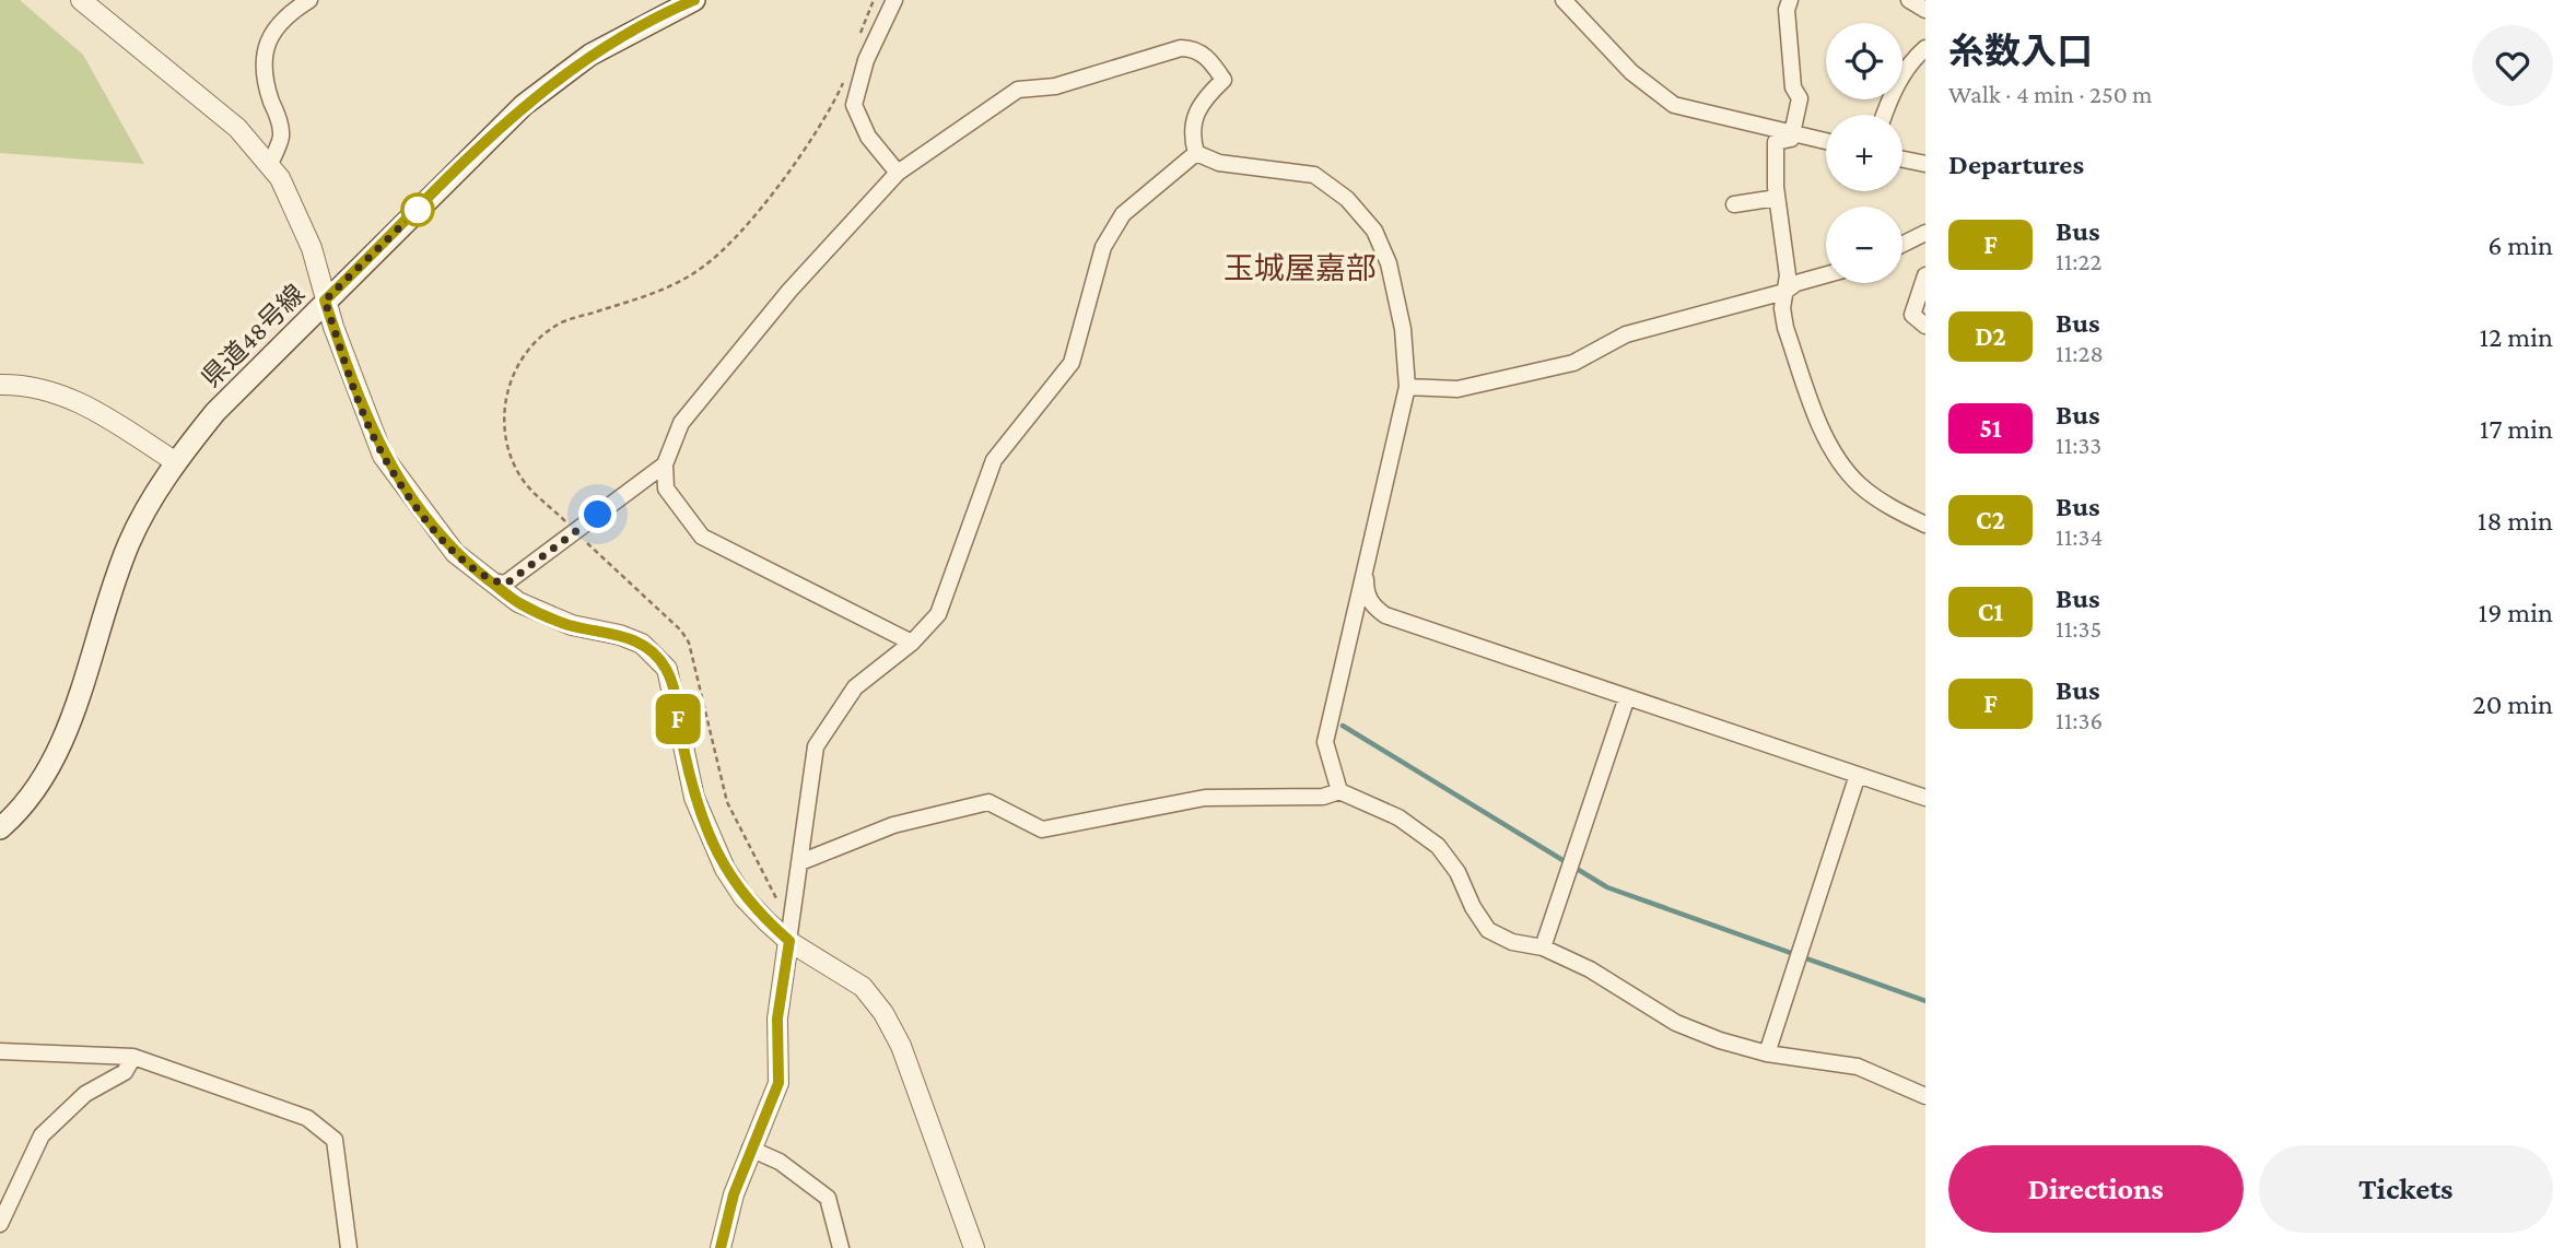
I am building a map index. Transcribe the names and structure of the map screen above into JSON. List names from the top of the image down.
{
  "streets": {
    "main road": ["県道48号線"]
  },
  "districts": ["玉城屋嘉部"],
  "lines": ["bus line F"],
  "page": {
    "on_map": "F",
    "heading": [
      ["糸数入口", "Walk · 4 min · 250 m"],
      "Departures"
    ],
    "map_buttons": ["+", "−"],
    "list": [
      {
        "mark": "F",
        "name": "Bus",
        "note": "11:22",
        "value": "6 min"
      },
      {
        "mark": "D2",
        "name": "Bus",
        "note": "11:28",
        "value": "12 min"
      },
      {
        "mark": "51",
        "name": "Bus",
        "note": "11:33",
        "value": "17 min"
      },
      {
        "mark": "C2",
        "name": "Bus",
        "note": "11:34",
        "value": "18 min"
      },
      {
        "mark": "C1",
        "name": "Bus",
        "note": "11:35",
        "value": "19 min"
      },
      {
        "mark": "F",
        "name": "Bus",
        "note": "11:36",
        "value": "20 min"
      }
    ],
    "buttons": ["Directions", "Tickets"]
  }
}
